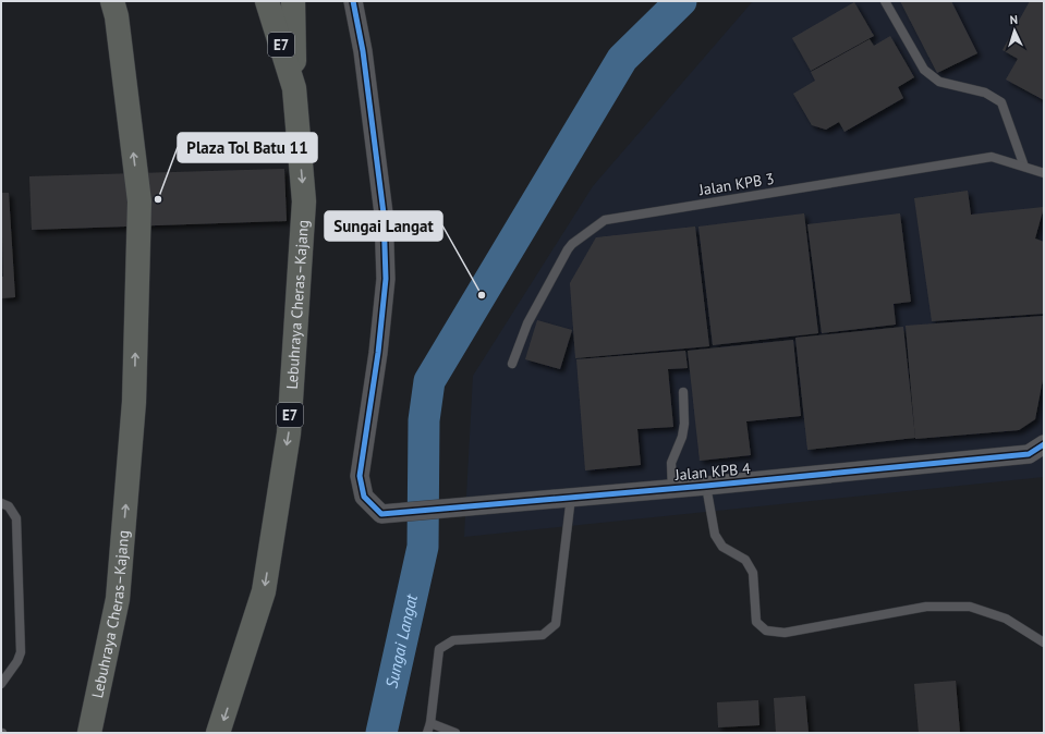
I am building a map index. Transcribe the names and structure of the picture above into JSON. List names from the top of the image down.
{
  "streets": {
    "highway": ["E7", "Lebuhraya Cheras–Kajang"],
    "street": ["Jalan KPB 4"],
    "lane": ["Jalan KPB 3"]
  },
  "water": ["Sungai Langat"],
  "places": ["Plaza Tol Batu 11", "Sungai Langat"],
  "north": "top"
}
